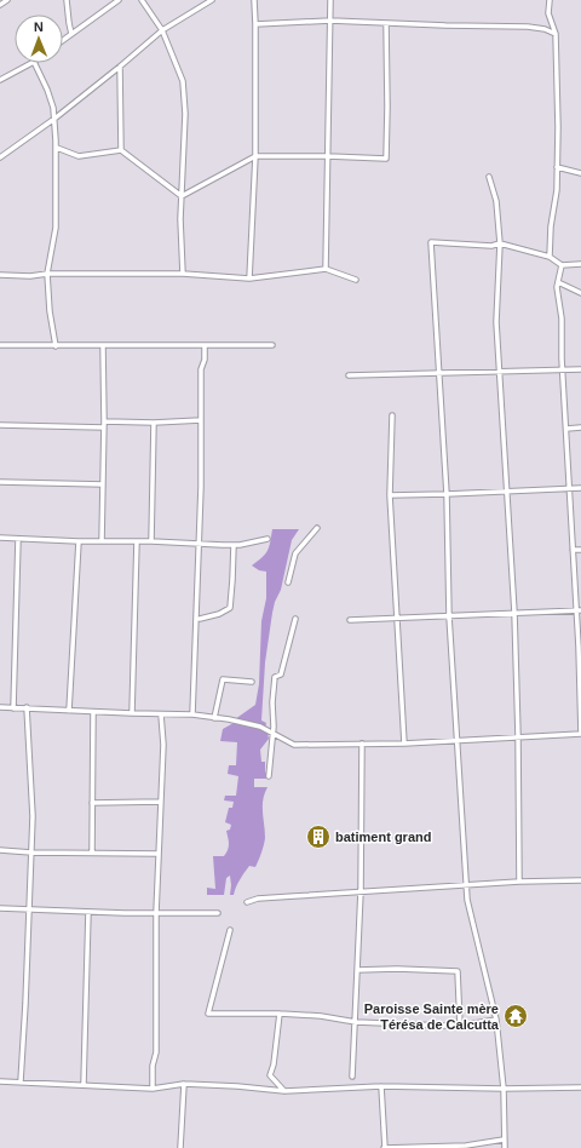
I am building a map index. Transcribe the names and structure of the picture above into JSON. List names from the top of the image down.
{
  "places": {
    "building": ["batiment grand"],
    "temple": ["Paroisse Sainte mère Térésa de Calcutta"]
  },
  "north": "top"
}
